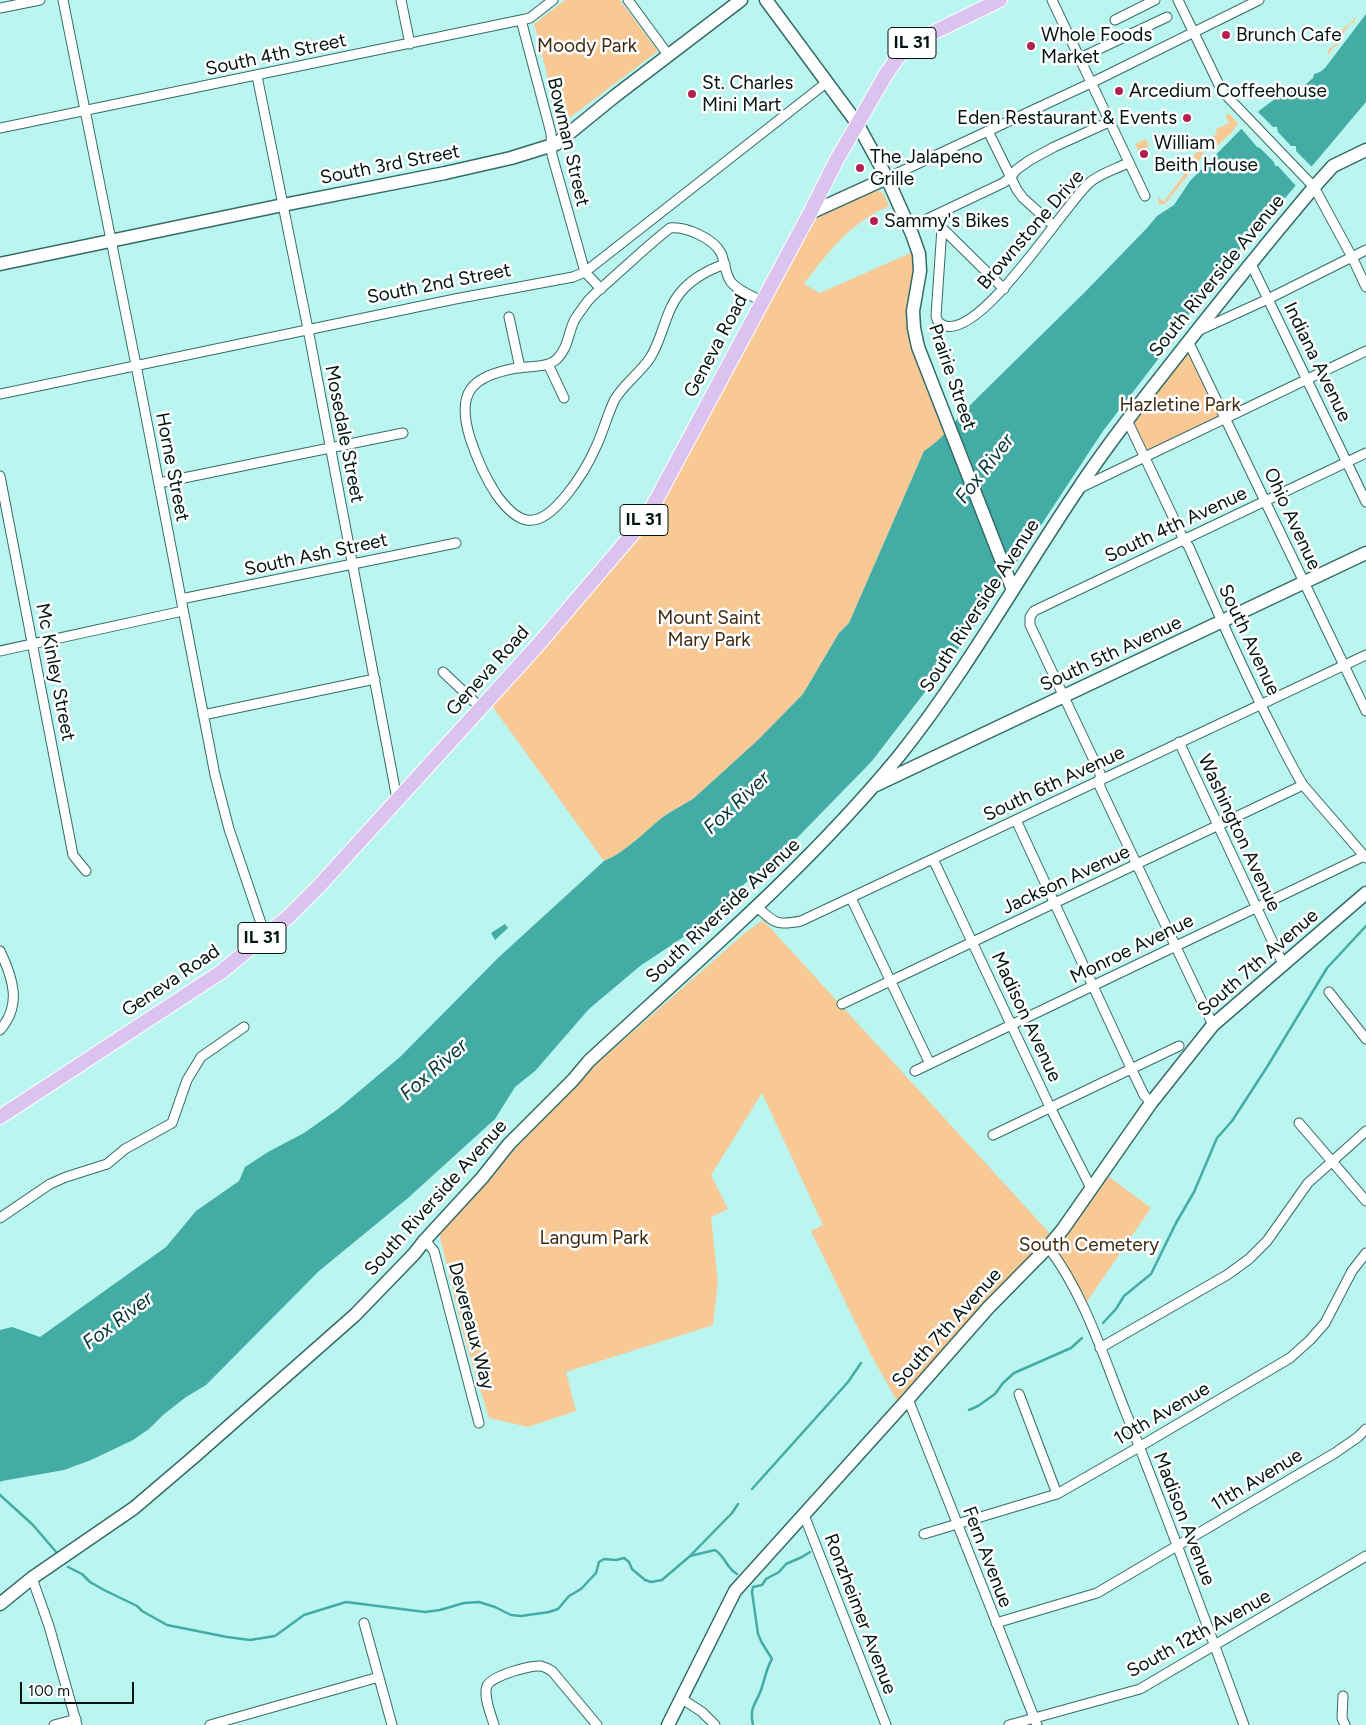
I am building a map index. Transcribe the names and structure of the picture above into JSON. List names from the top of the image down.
{
  "streets": {
    "main road": ["IL 31", "Geneva Road"],
    "street": [
      "South 4th Street",
      "Bowman Street",
      "South 3rd Street",
      "Brownstone Drive",
      "South Riverside Avenue",
      "South 2nd Street",
      "Indiana Avenue",
      "Prairie Street",
      "Mosedale Street",
      "Horne Street",
      "Ohio Avenue",
      "South 4th Avenue",
      "South Ash Street",
      "South Avenue",
      "South 5th Avenue",
      "Mc Kinley Street",
      "South 6th Avenue",
      "Washington Avenue",
      "Jackson Avenue",
      "Monroe Avenue",
      "South 7th Avenue",
      "Madison Avenue",
      "Devereaux Way",
      "10th Avenue",
      "11th Avenue",
      "Fern Avenue",
      "Ronzheimer Avenue",
      "South 12th Avenue"
    ]
  },
  "crossings": [
    ["IL 31", "Geneva Road"],
    ["IL 31", "Prairie Street"],
    ["South 4th Street", "Bowman Street"],
    ["South 4th Street", "Mosedale Street"],
    ["South 4th Street", "Horne Street"],
    ["Bowman Street", "South 3rd Street"],
    ["Bowman Street", "South 2nd Street"],
    ["South 3rd Street", "Mosedale Street"],
    ["South 3rd Street", "Horne Street"],
    ["South Riverside Avenue", "Indiana Avenue"],
    ["South Riverside Avenue", "Prairie Street"],
    ["South Riverside Avenue", "Ohio Avenue"],
    ["South Riverside Avenue", "South Avenue"],
    ["South Riverside Avenue", "South 5th Avenue"],
    ["South Riverside Avenue", "South 6th Avenue"],
    ["South Riverside Avenue", "Devereaux Way"],
    ["South 2nd Street", "Prairie Street"],
    ["South 2nd Street", "Mosedale Street"],
    ["South 2nd Street", "Horne Street"],
    ["Geneva Road", "Prairie Street"],
    ["Geneva Road", "Mosedale Street"],
    ["Geneva Road", "Horne Street"],
    ["Indiana Avenue", "South 4th Avenue"],
    ["Mosedale Street", "South Ash Street"],
    ["Horne Street", "South Ash Street"],
    ["Ohio Avenue", "South 4th Avenue"],
    ["Ohio Avenue", "South 5th Avenue"],
    ["Ohio Avenue", "South 6th Avenue"],
    ["South 4th Avenue", "South Avenue"],
    ["South 4th Avenue", "South 5th Avenue"],
    ["South Avenue", "South 5th Avenue"],
    ["South Avenue", "South 6th Avenue"],
    ["South Avenue", "Jackson Avenue"],
    ["South Avenue", "Monroe Avenue"],
    ["South 6th Avenue", "Washington Avenue"],
    ["South 6th Avenue", "Madison Avenue"],
    ["Washington Avenue", "Jackson Avenue"],
    ["Washington Avenue", "Monroe Avenue"],
    ["Washington Avenue", "South 7th Avenue"],
    ["Jackson Avenue", "Madison Avenue"],
    ["Monroe Avenue", "Madison Avenue"],
    ["South 7th Avenue", "Madison Avenue"],
    ["South 7th Avenue", "Fern Avenue"],
    ["South 7th Avenue", "Ronzheimer Avenue"],
    ["Madison Avenue", "10th Avenue"],
    ["Madison Avenue", "11th Avenue"],
    ["Madison Avenue", "South 12th Avenue"],
    ["10th Avenue", "Fern Avenue"],
    ["11th Avenue", "Fern Avenue"],
    ["Fern Avenue", "South 12th Avenue"]
  ],
  "water": ["Fox River"],
  "parks": [
    "Moody Park",
    "Hazletine Park",
    "Mount Saint Mary Park",
    "Langum Park",
    "South Cemetery"
  ],
  "places": [
    "Brunch Cafe",
    "Whole Foods Market",
    "Arcedium Coffeehouse",
    "St. Charles Mini Mart",
    "Eden Restaurant & Events",
    "William Beith House",
    "The Jalapeno Grille",
    "Sammy's Bikes"
  ],
  "scale_bar": "100 m"
}
